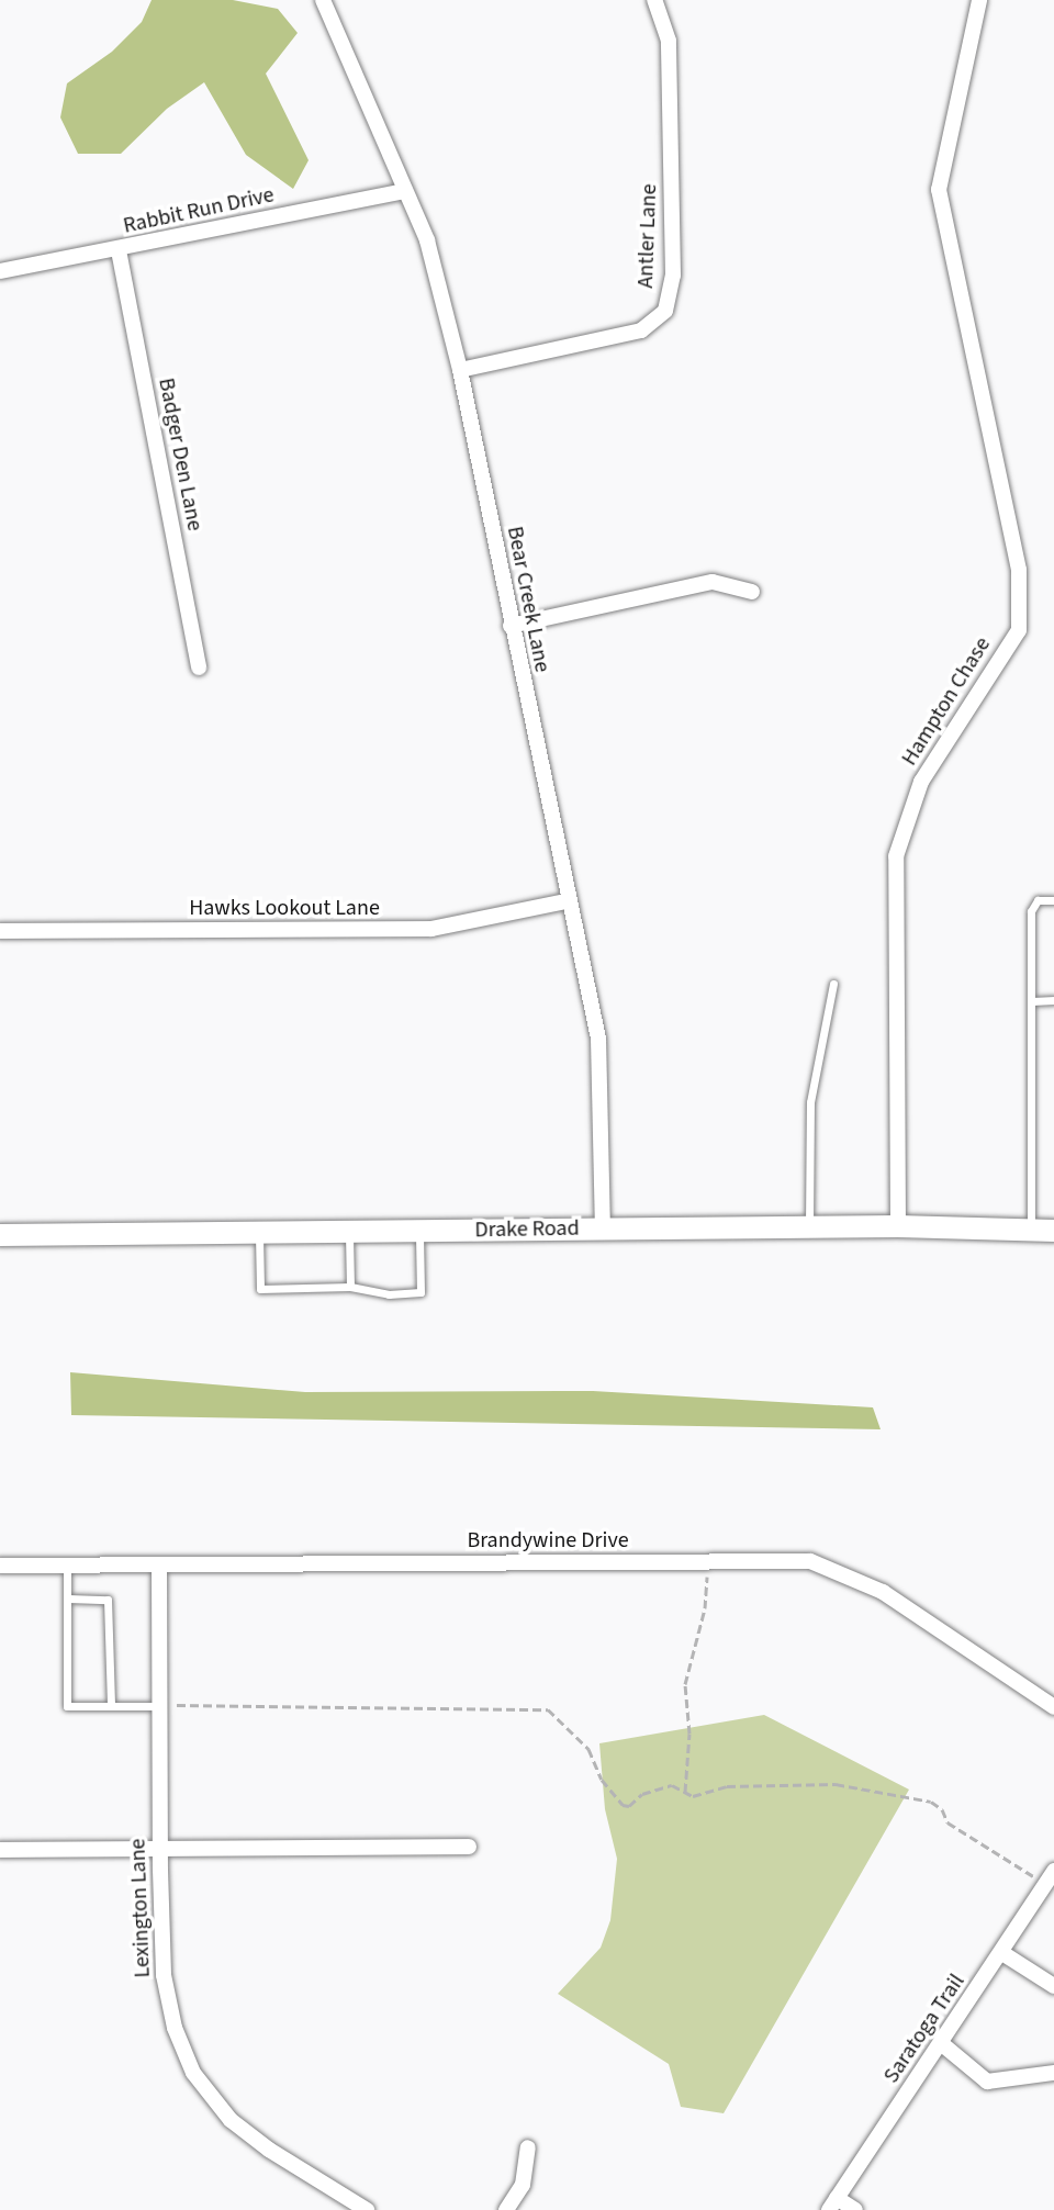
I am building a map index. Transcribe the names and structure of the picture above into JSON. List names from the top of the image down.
{
  "streets": {
    "street": [
      "Rabbit Run Drive",
      "Antler Lane",
      "Badger Den Lane",
      "Bear Creek Lane",
      "Hampton Chase",
      "Hawks Lookout Lane",
      "Drake Road",
      "Brandywine Drive",
      "Lexington Lane",
      "Saratoga Trail"
    ]
  },
  "crossings": [
    ["Rabbit Run Drive", "Badger Den Lane"],
    ["Rabbit Run Drive", "Bear Creek Lane"],
    ["Antler Lane", "Bear Creek Lane"],
    ["Bear Creek Lane", "Hawks Lookout Lane"],
    ["Bear Creek Lane", "Drake Road"],
    ["Hampton Chase", "Drake Road"],
    ["Brandywine Drive", "Lexington Lane"]
  ]
}
